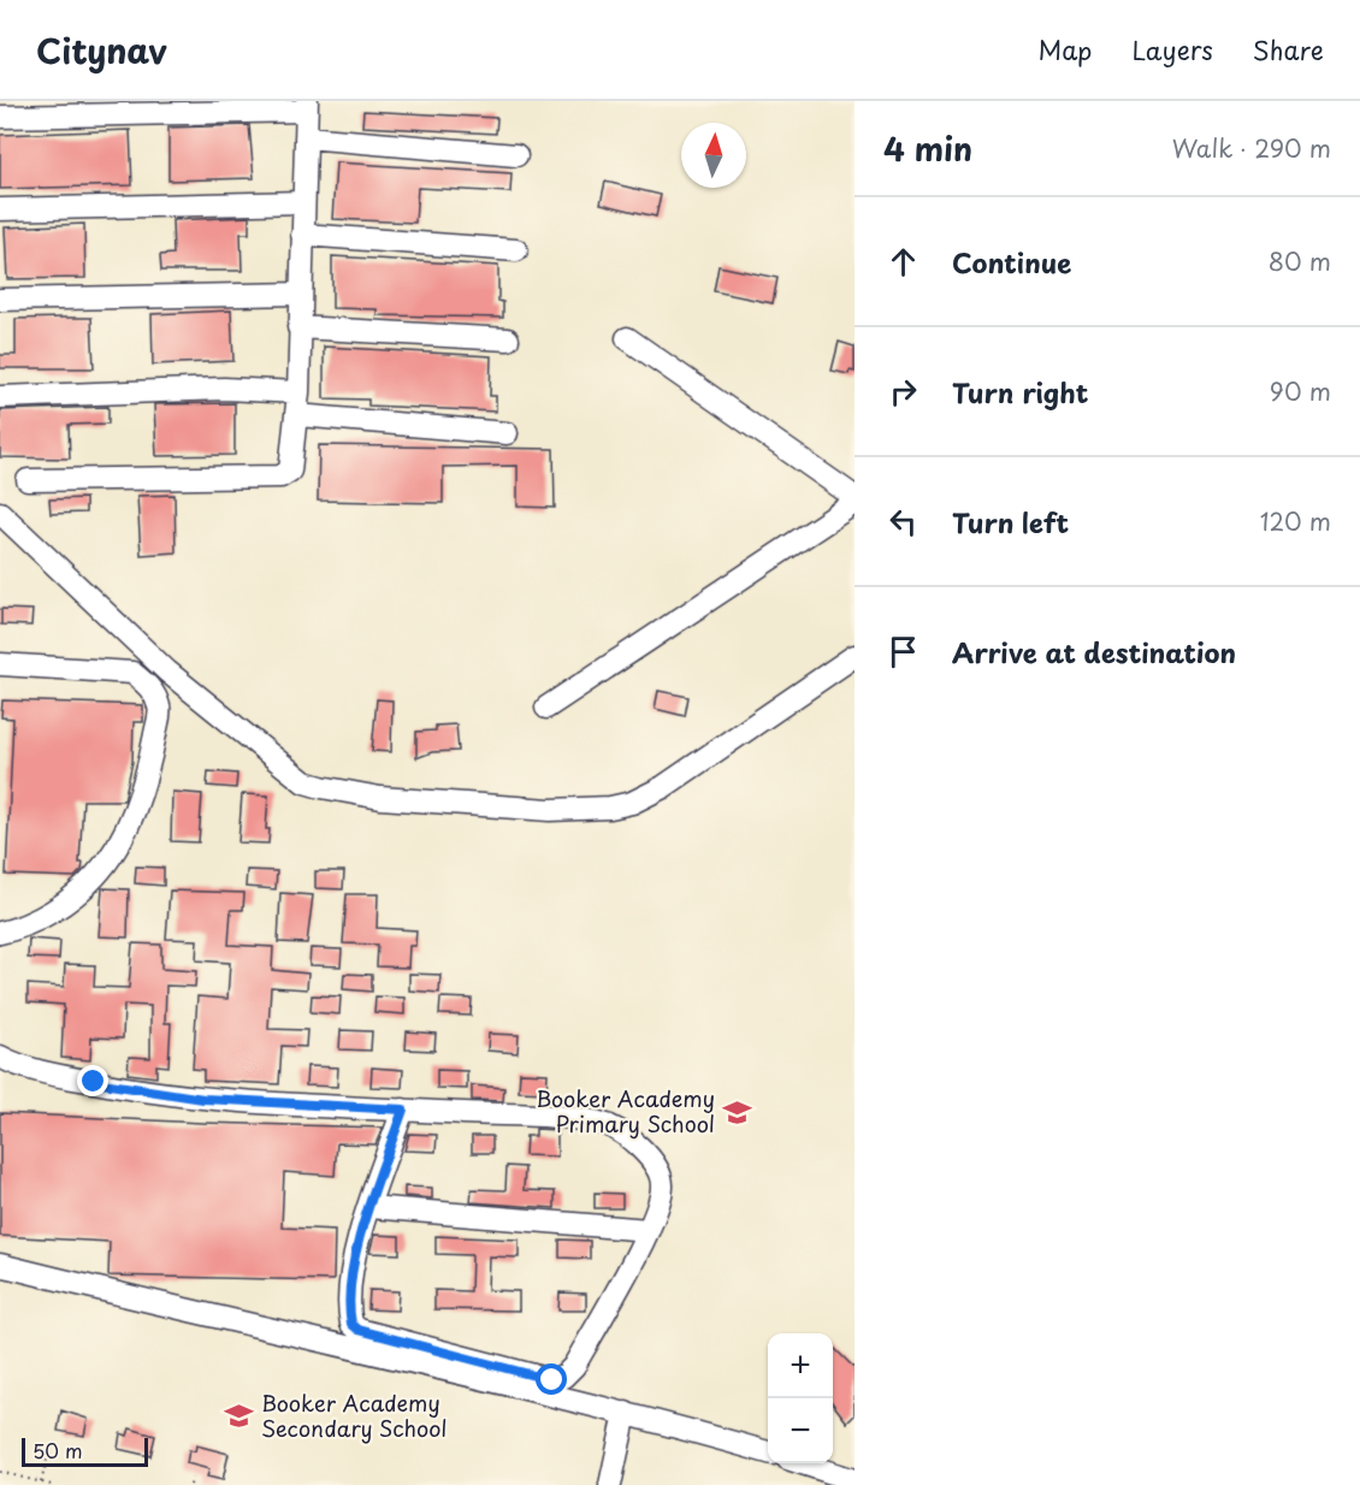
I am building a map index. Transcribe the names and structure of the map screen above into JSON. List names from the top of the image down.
{
  "places": {
    "school or university": ["Booker Academy Primary School", "Booker Academy Secondary School"]
  },
  "scale_bar": "50 m",
  "north": "top",
  "page": {
    "header": "Citynav",
    "nav": ["Map", "Layers", "Share"],
    "heading": ["4 min", "Walk · 290 m"],
    "list": [
      ["Continue", "80 m"],
      ["Turn right", "90 m"],
      ["Turn left", "120 m"],
      "Arrive at destination"
    ],
    "map_buttons": ["+", "−"],
    "scale": "50 m"
  }
}
